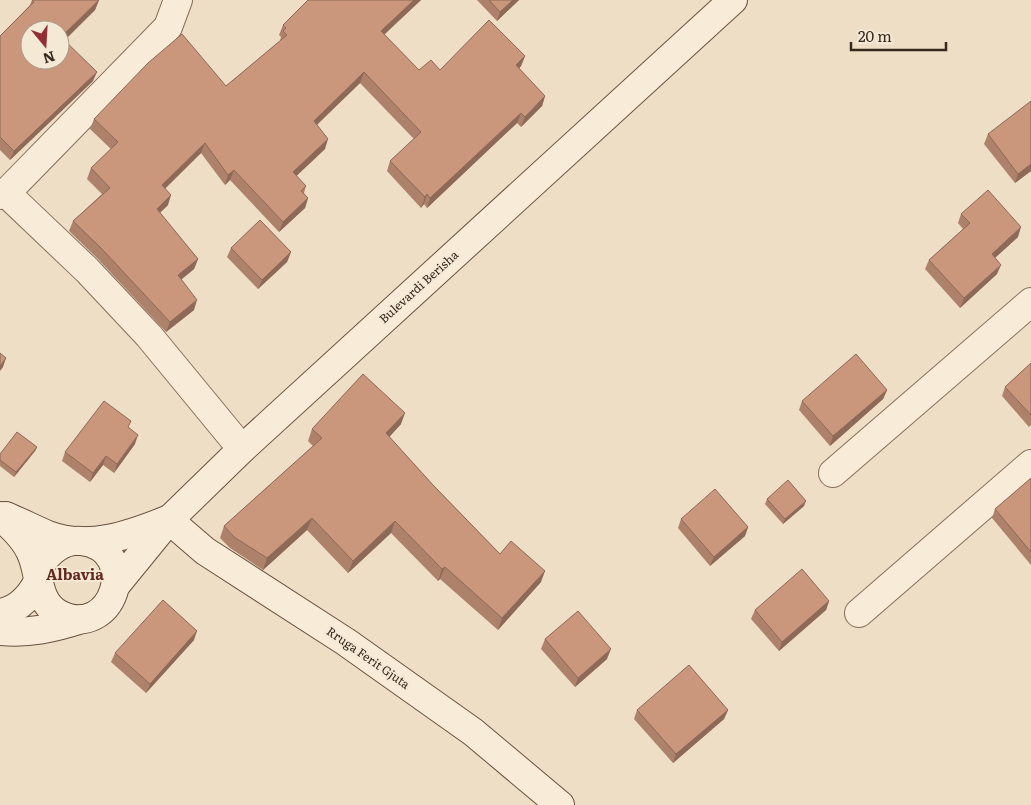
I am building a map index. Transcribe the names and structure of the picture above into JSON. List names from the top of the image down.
{
  "streets": {
    "street": ["Bulevardi Berisha", "Rruga Ferit Gjuta"]
  },
  "crossings": [
    ["Bulevardi Berisha", "Rruga Ferit Gjuta"]
  ],
  "districts": ["Albavia"],
  "scale_bar": "20 m",
  "north": "bottom"
}
